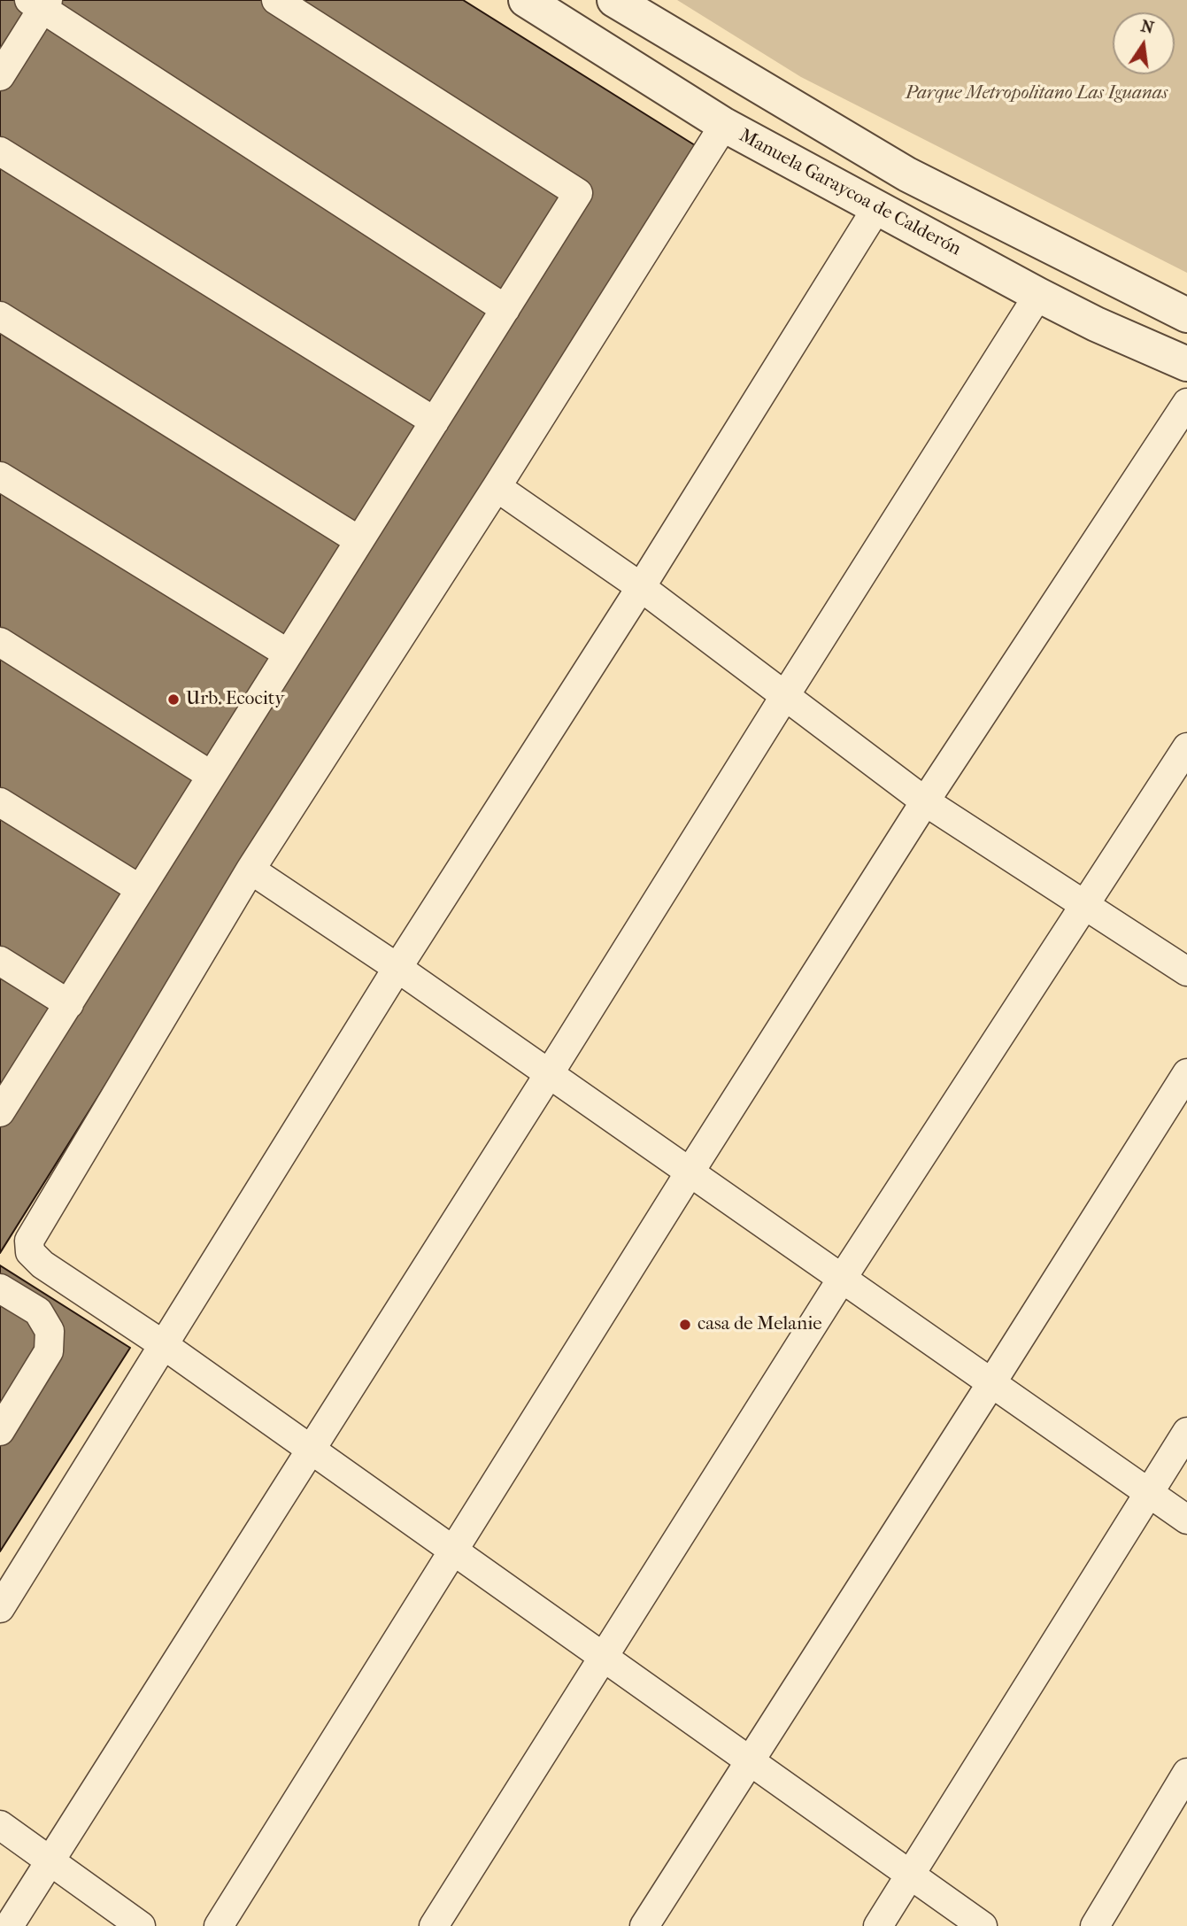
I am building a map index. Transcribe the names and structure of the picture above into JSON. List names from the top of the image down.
{
  "streets": {
    "street": ["Manuela Garaycoa de Calderón"]
  },
  "parks": ["Parque Metropolitano Las Iguanas"],
  "places": ["Urb. Ecocity", "casa de Melanie"],
  "north": "top"
}
